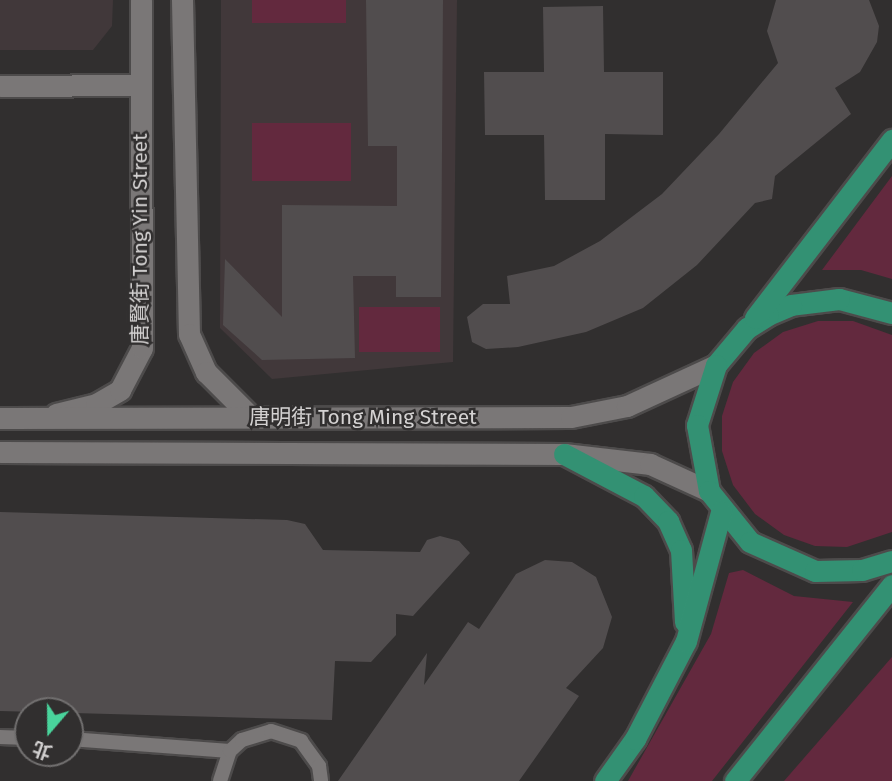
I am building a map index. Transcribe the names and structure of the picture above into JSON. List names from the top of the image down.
{
  "streets": {
    "main road": ["唐賢街 Tong Yin Street", "唐明街 Tong Ming Street"]
  },
  "crossings": [
    ["唐賢街 Tong Yin Street", "唐明街 Tong Ming Street"]
  ],
  "north": "bottom"
}
